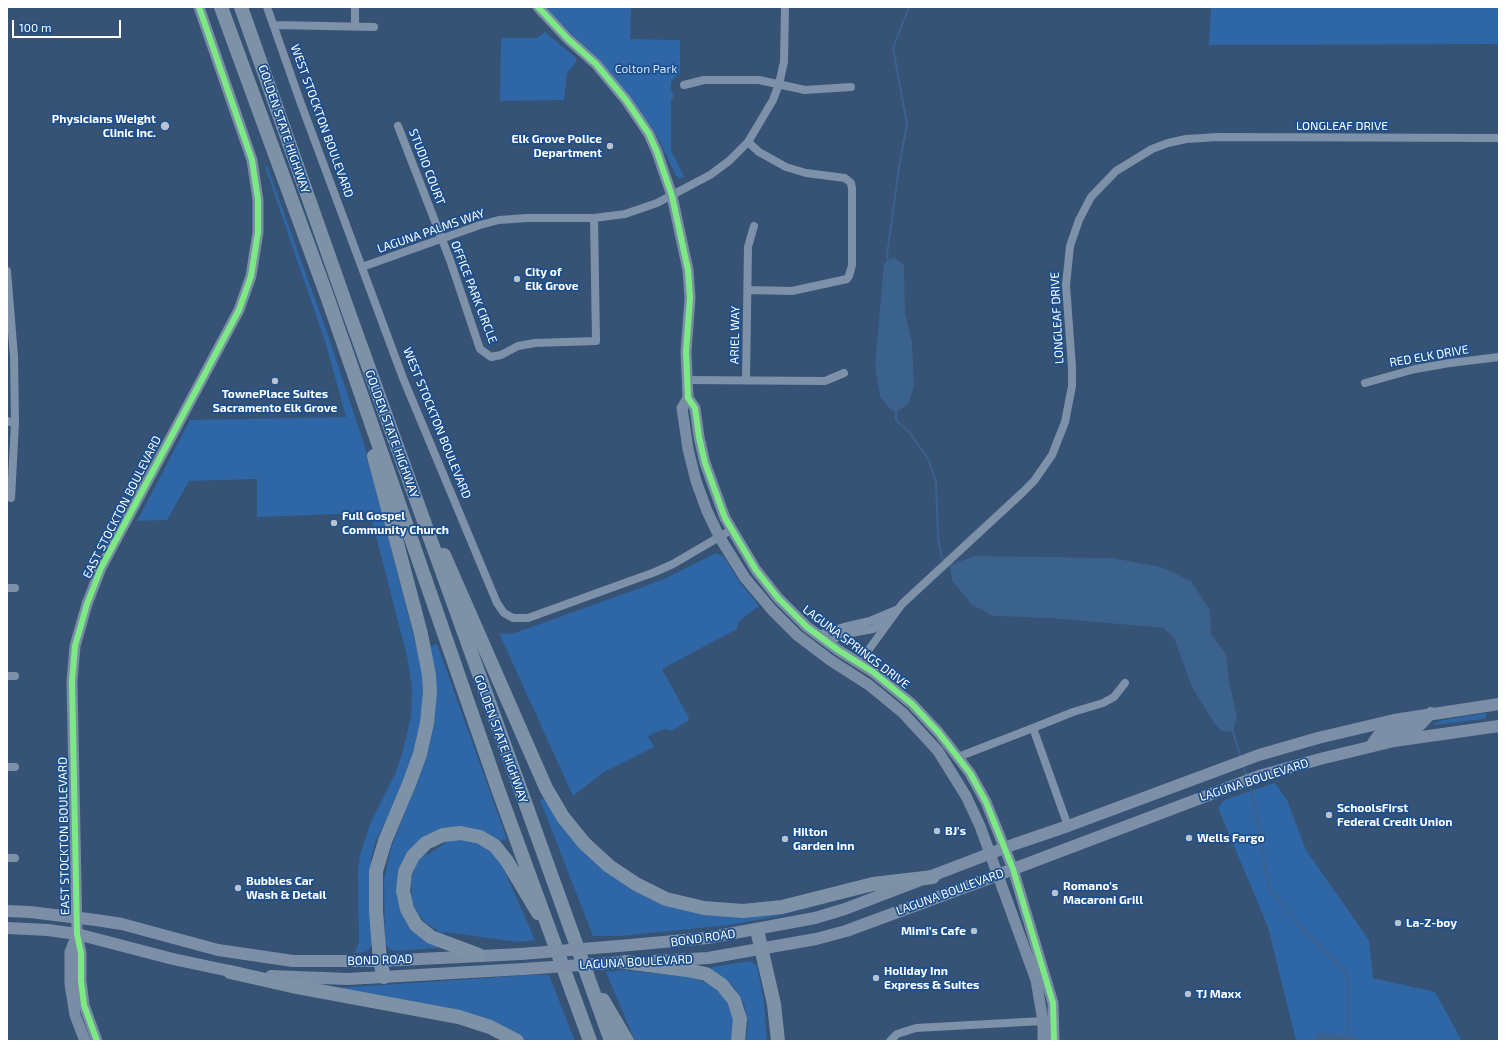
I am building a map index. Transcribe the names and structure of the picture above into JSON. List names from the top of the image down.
{
  "streets": {
    "highway": ["GOLDEN STATE HIGHWAY"],
    "main road": ["LAGUNA BOULEVARD", "BOND ROAD"],
    "street": [
      "WEST STOCKTON BOULEVARD",
      "LONGLEAF DRIVE",
      "STUDIO COURT",
      "LAGUNA PALMS WAY",
      "OFFICE PARK CIRCLE",
      "ARIEL WAY",
      "RED ELK DRIVE",
      "EAST STOCKTON BOULEVARD",
      "LAGUNA SPRINGS DRIVE"
    ]
  },
  "crossings": [
    ["WEST STOCKTON BOULEVARD", "LAGUNA PALMS WAY"],
    ["WEST STOCKTON BOULEVARD", "LAGUNA SPRINGS DRIVE"],
    ["LONGLEAF DRIVE", "LAGUNA SPRINGS DRIVE"],
    ["STUDIO COURT", "LAGUNA PALMS WAY"],
    ["STUDIO COURT", "OFFICE PARK CIRCLE"],
    ["LAGUNA PALMS WAY", "OFFICE PARK CIRCLE"],
    ["LAGUNA PALMS WAY", "LAGUNA SPRINGS DRIVE"],
    ["EAST STOCKTON BOULEVARD", "BOND ROAD"],
    ["LAGUNA SPRINGS DRIVE", "LAGUNA BOULEVARD"],
    ["LAGUNA BOULEVARD", "BOND ROAD"]
  ],
  "parks": ["Colton Park"],
  "places": [
    "Physicians Weight Clinic Inc.",
    "Elk Grove Police Department",
    "City of Elk Grove",
    "TownePlace Suites Sacramento Elk Grove",
    "Full Gospel Community Church",
    "SchoolsFirst Federal Credit Union",
    "BJ's",
    "Wells Fargo",
    "Hilton Garden Inn",
    "Bubbles Car Wash & Detail",
    "Romano's Macaroni Grill",
    "La-Z-boy",
    "Mimi's Cafe",
    "Holiday Inn Express & Suites",
    "TJ Maxx"
  ],
  "scale_bar": "100 m"
}
